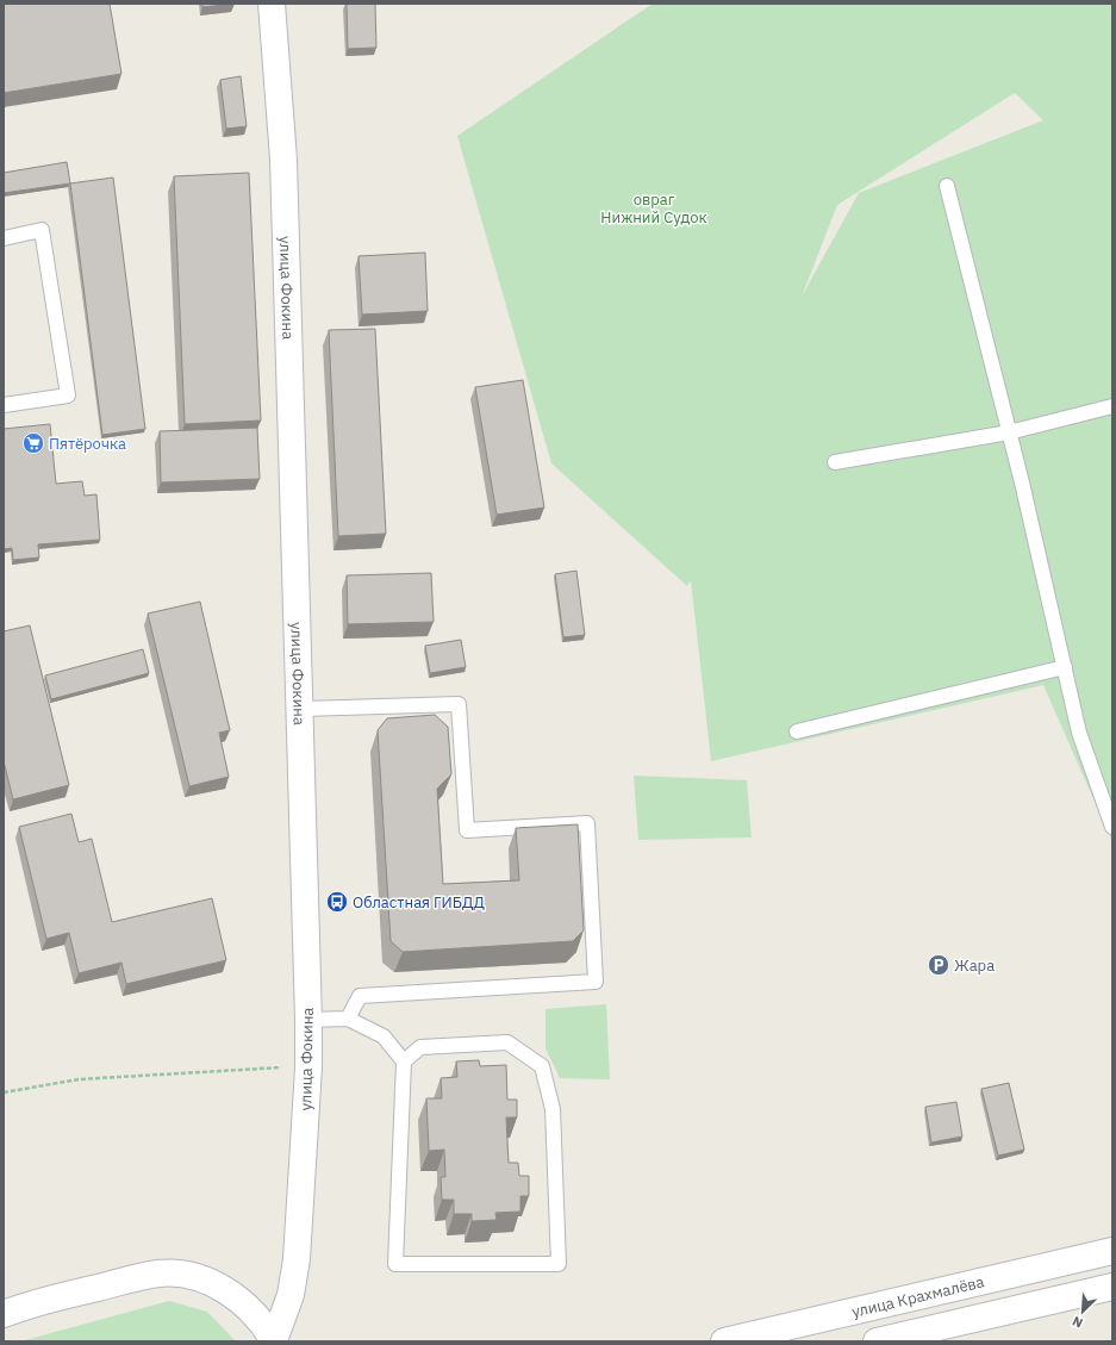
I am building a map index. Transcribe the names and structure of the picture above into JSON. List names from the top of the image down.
{
  "streets": {
    "main road": ["улица Фокина", "улица Крахмалёва"]
  },
  "parks": ["овраг Нижний Судок"],
  "places": {
    "supermarket": ["Пятёрочка"],
    "bus stop": ["Областная ГИБДД"],
    "parking": ["Жара"]
  },
  "north": "bottom left"
}
